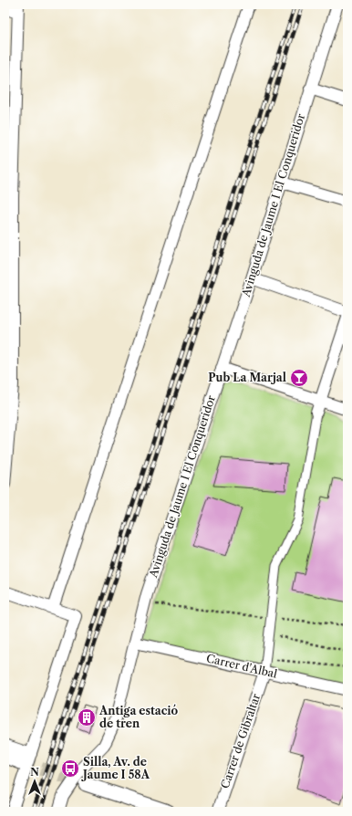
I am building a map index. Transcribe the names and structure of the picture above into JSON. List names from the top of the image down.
{
  "streets": {
    "street": ["Avinguda de Jaume I El Conqueridor", "Carrer d'Albal", "Carrer de Gibraltar"]
  },
  "crossings": [
    ["Avinguda de Jaume I El Conqueridor", "Carrer d'Albal"],
    ["Carrer d'Albal", "Carrer de Gibraltar"]
  ],
  "places": {
    "bar": ["Pub La Marjal"],
    "building": ["Antiga estació de tren"],
    "bus stop": ["Silla, Av. de Jaume I 58A"]
  },
  "north": "top"
}
